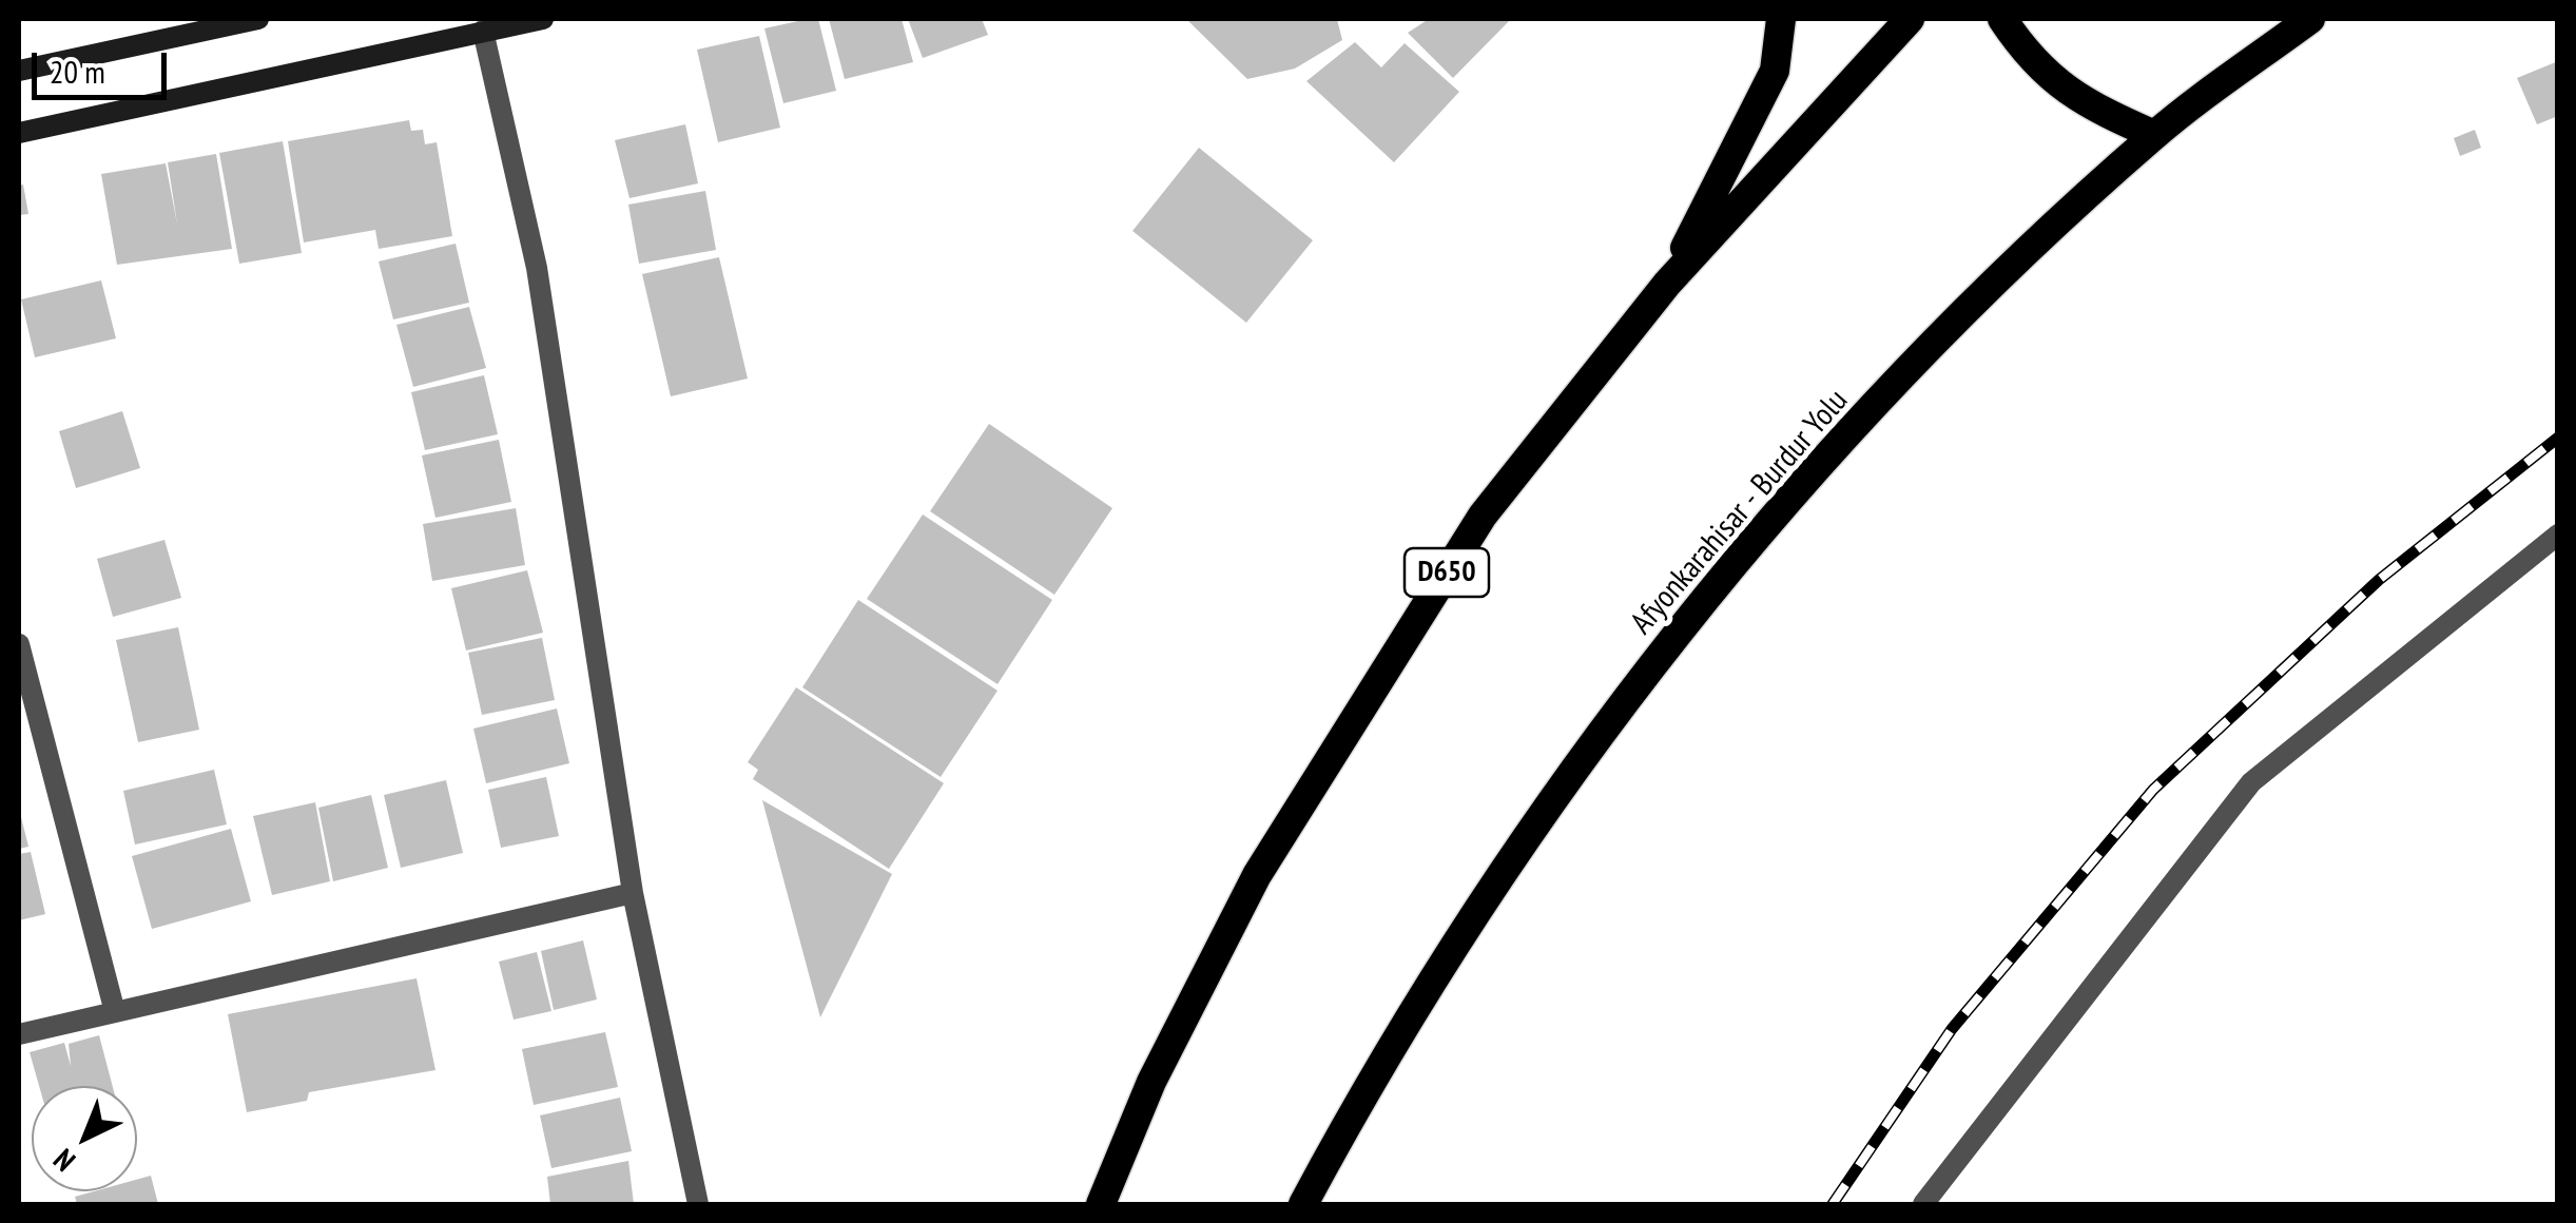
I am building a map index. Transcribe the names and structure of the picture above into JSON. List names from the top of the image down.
{
  "streets": {
    "highway": ["Afyonkarahisar - Burdur Yolu", "D650"]
  },
  "scale_bar": "20 m",
  "north": "bottom left"
}
